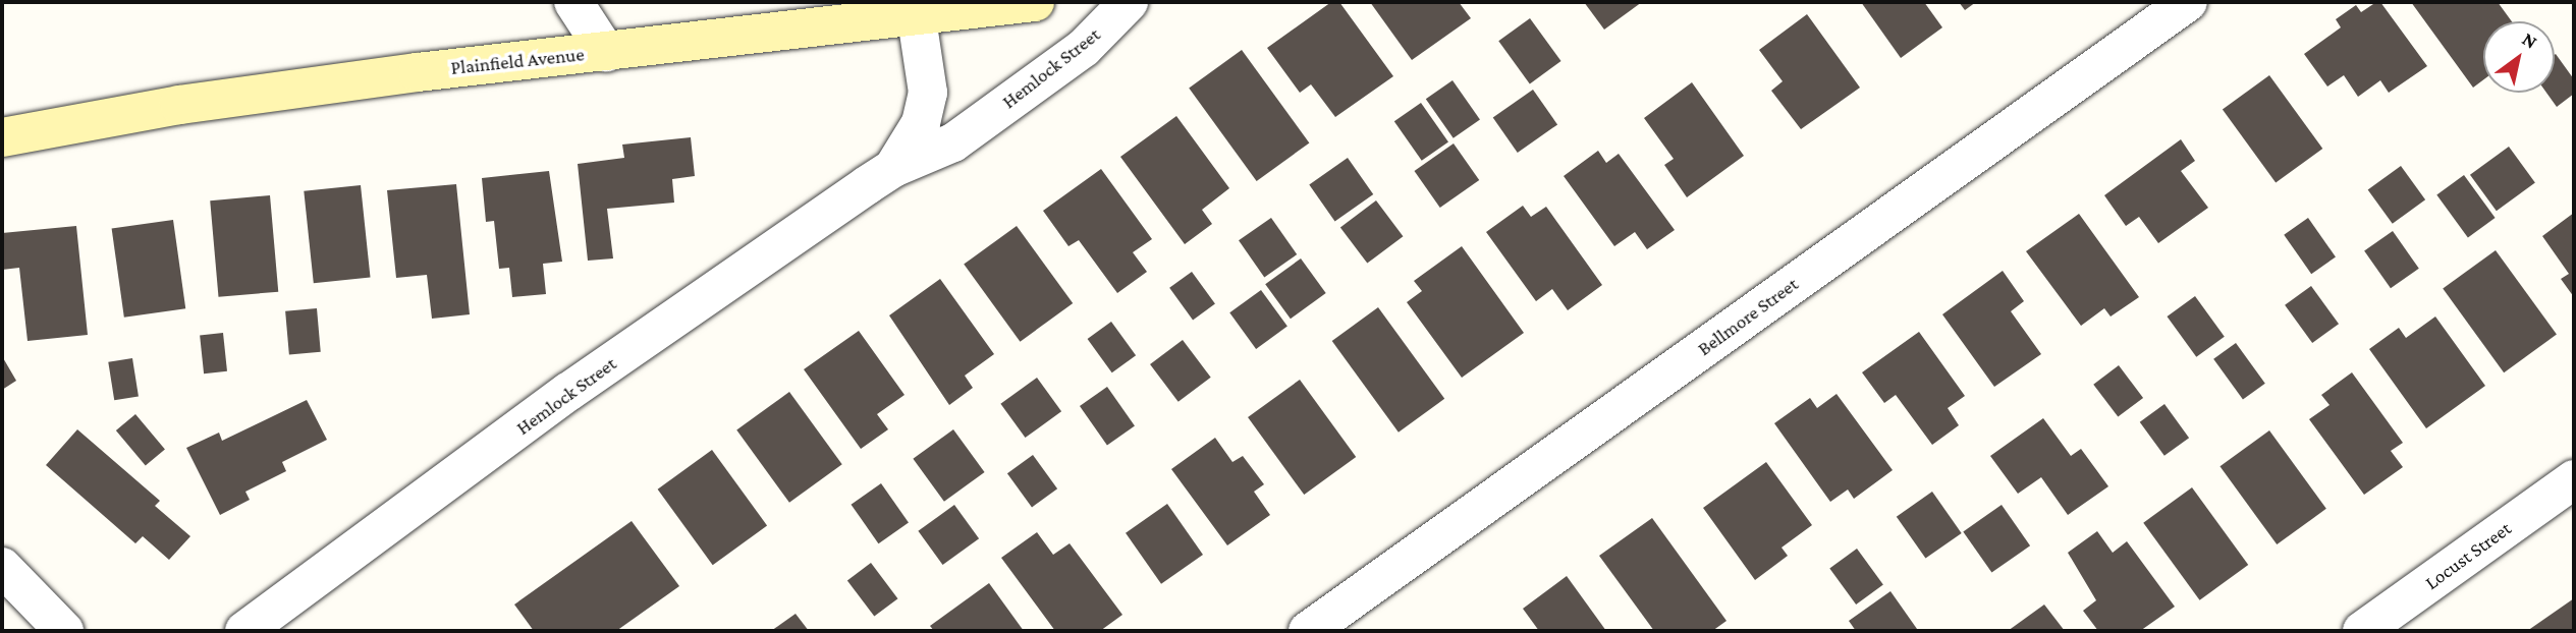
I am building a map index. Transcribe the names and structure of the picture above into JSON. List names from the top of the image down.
{
  "streets": {
    "main road": ["Plainfield Avenue"],
    "street": ["Hemlock Street", "Bellmore Street", "Locust Street"]
  },
  "crossings": [
    ["Plainfield Avenue", "Hemlock Street"]
  ],
  "north": "top right"
}
